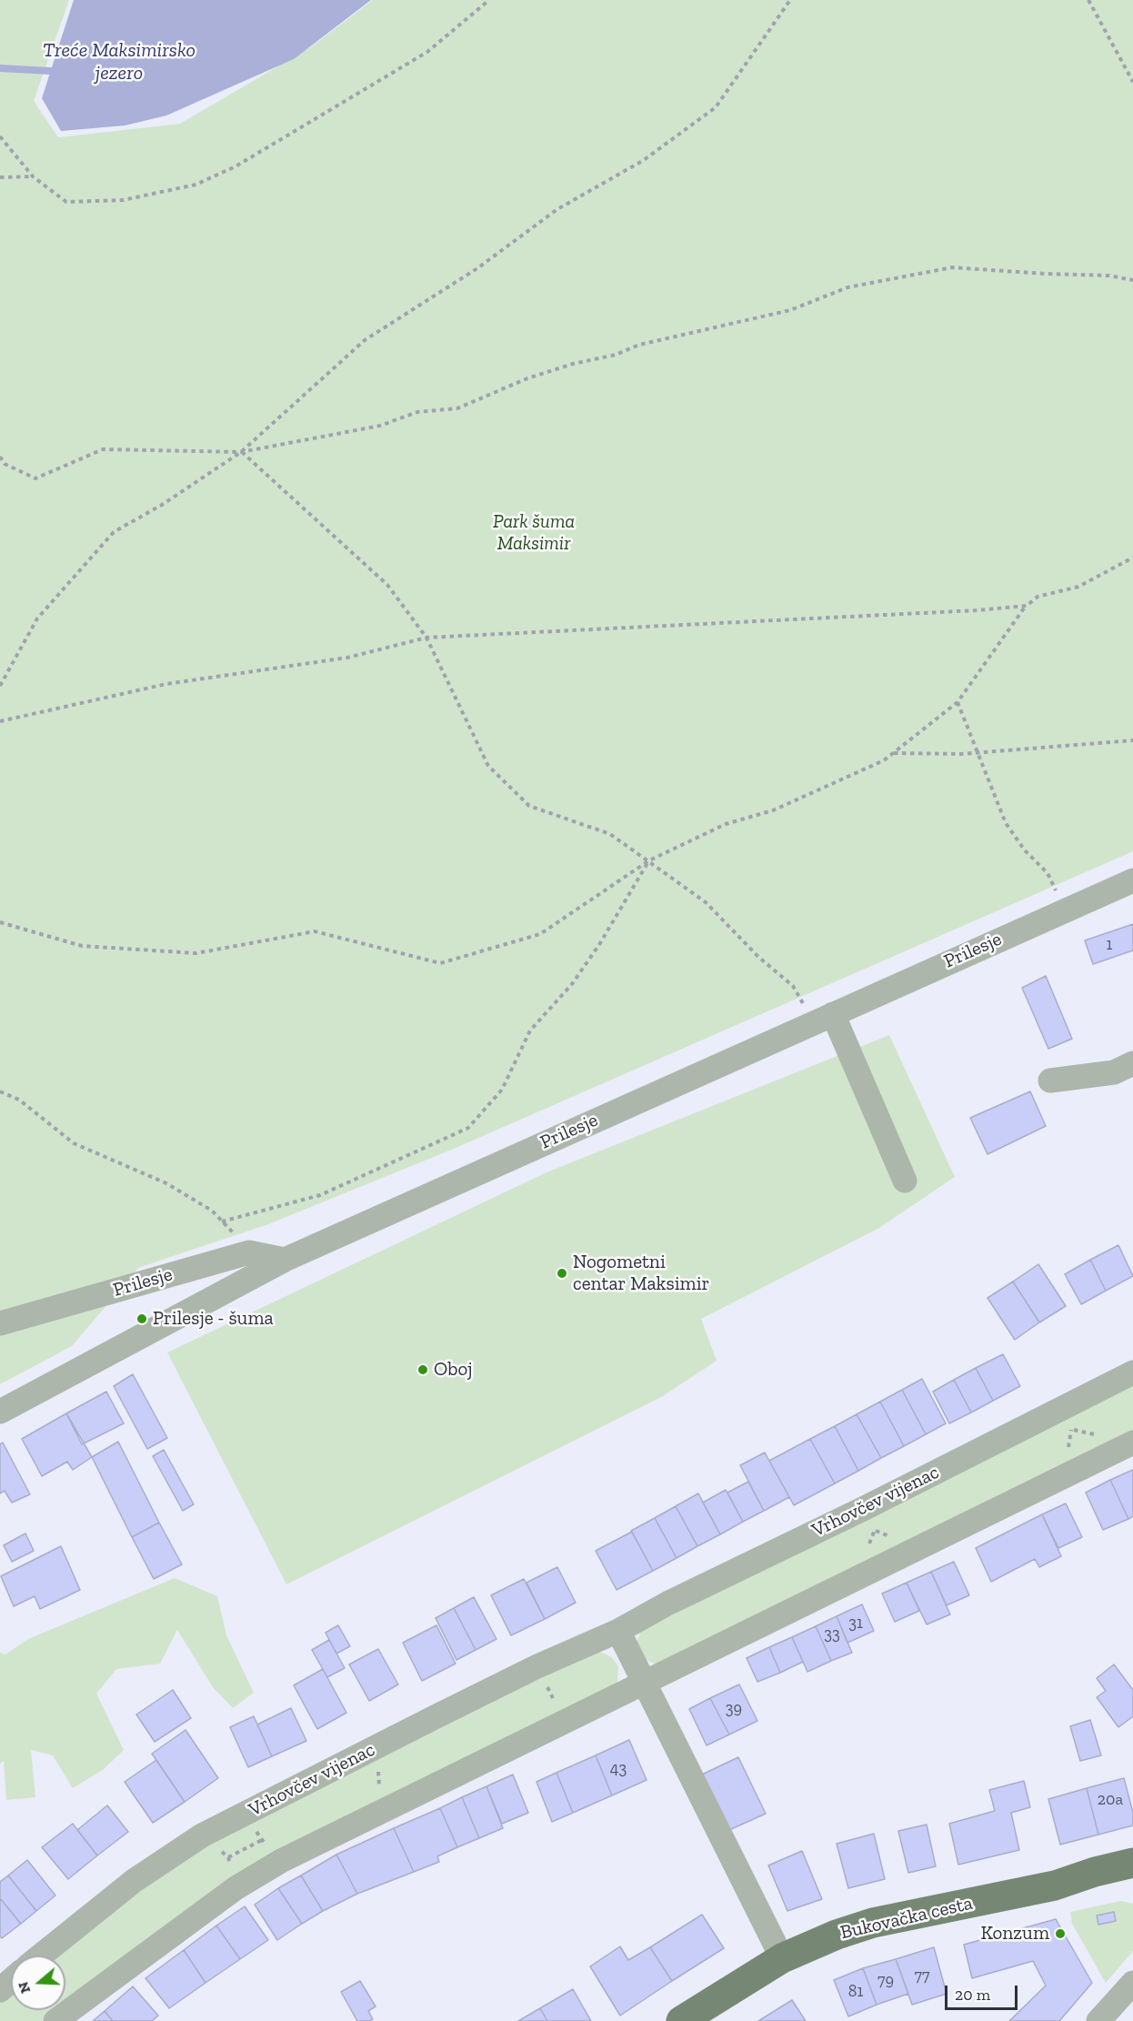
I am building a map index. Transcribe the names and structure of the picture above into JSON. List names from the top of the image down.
{
  "streets": {
    "main road": ["Bukovačka cesta"],
    "street": ["Prilesje", "Vrhovčev vijenac"]
  },
  "water": ["Treće Maksimirsko jezero"],
  "parks": ["Park šuma Maksimir"],
  "places": [
    "Nogometni centar Maksimir",
    "Prilesje - šuma",
    "Oboj",
    "Konzum"
  ],
  "house_numbers": [
    "1",
    "31",
    "33",
    "39",
    "43",
    "20a",
    "77",
    "79",
    "81"
  ],
  "scale_bar": "20 m",
  "north": "left"
}
